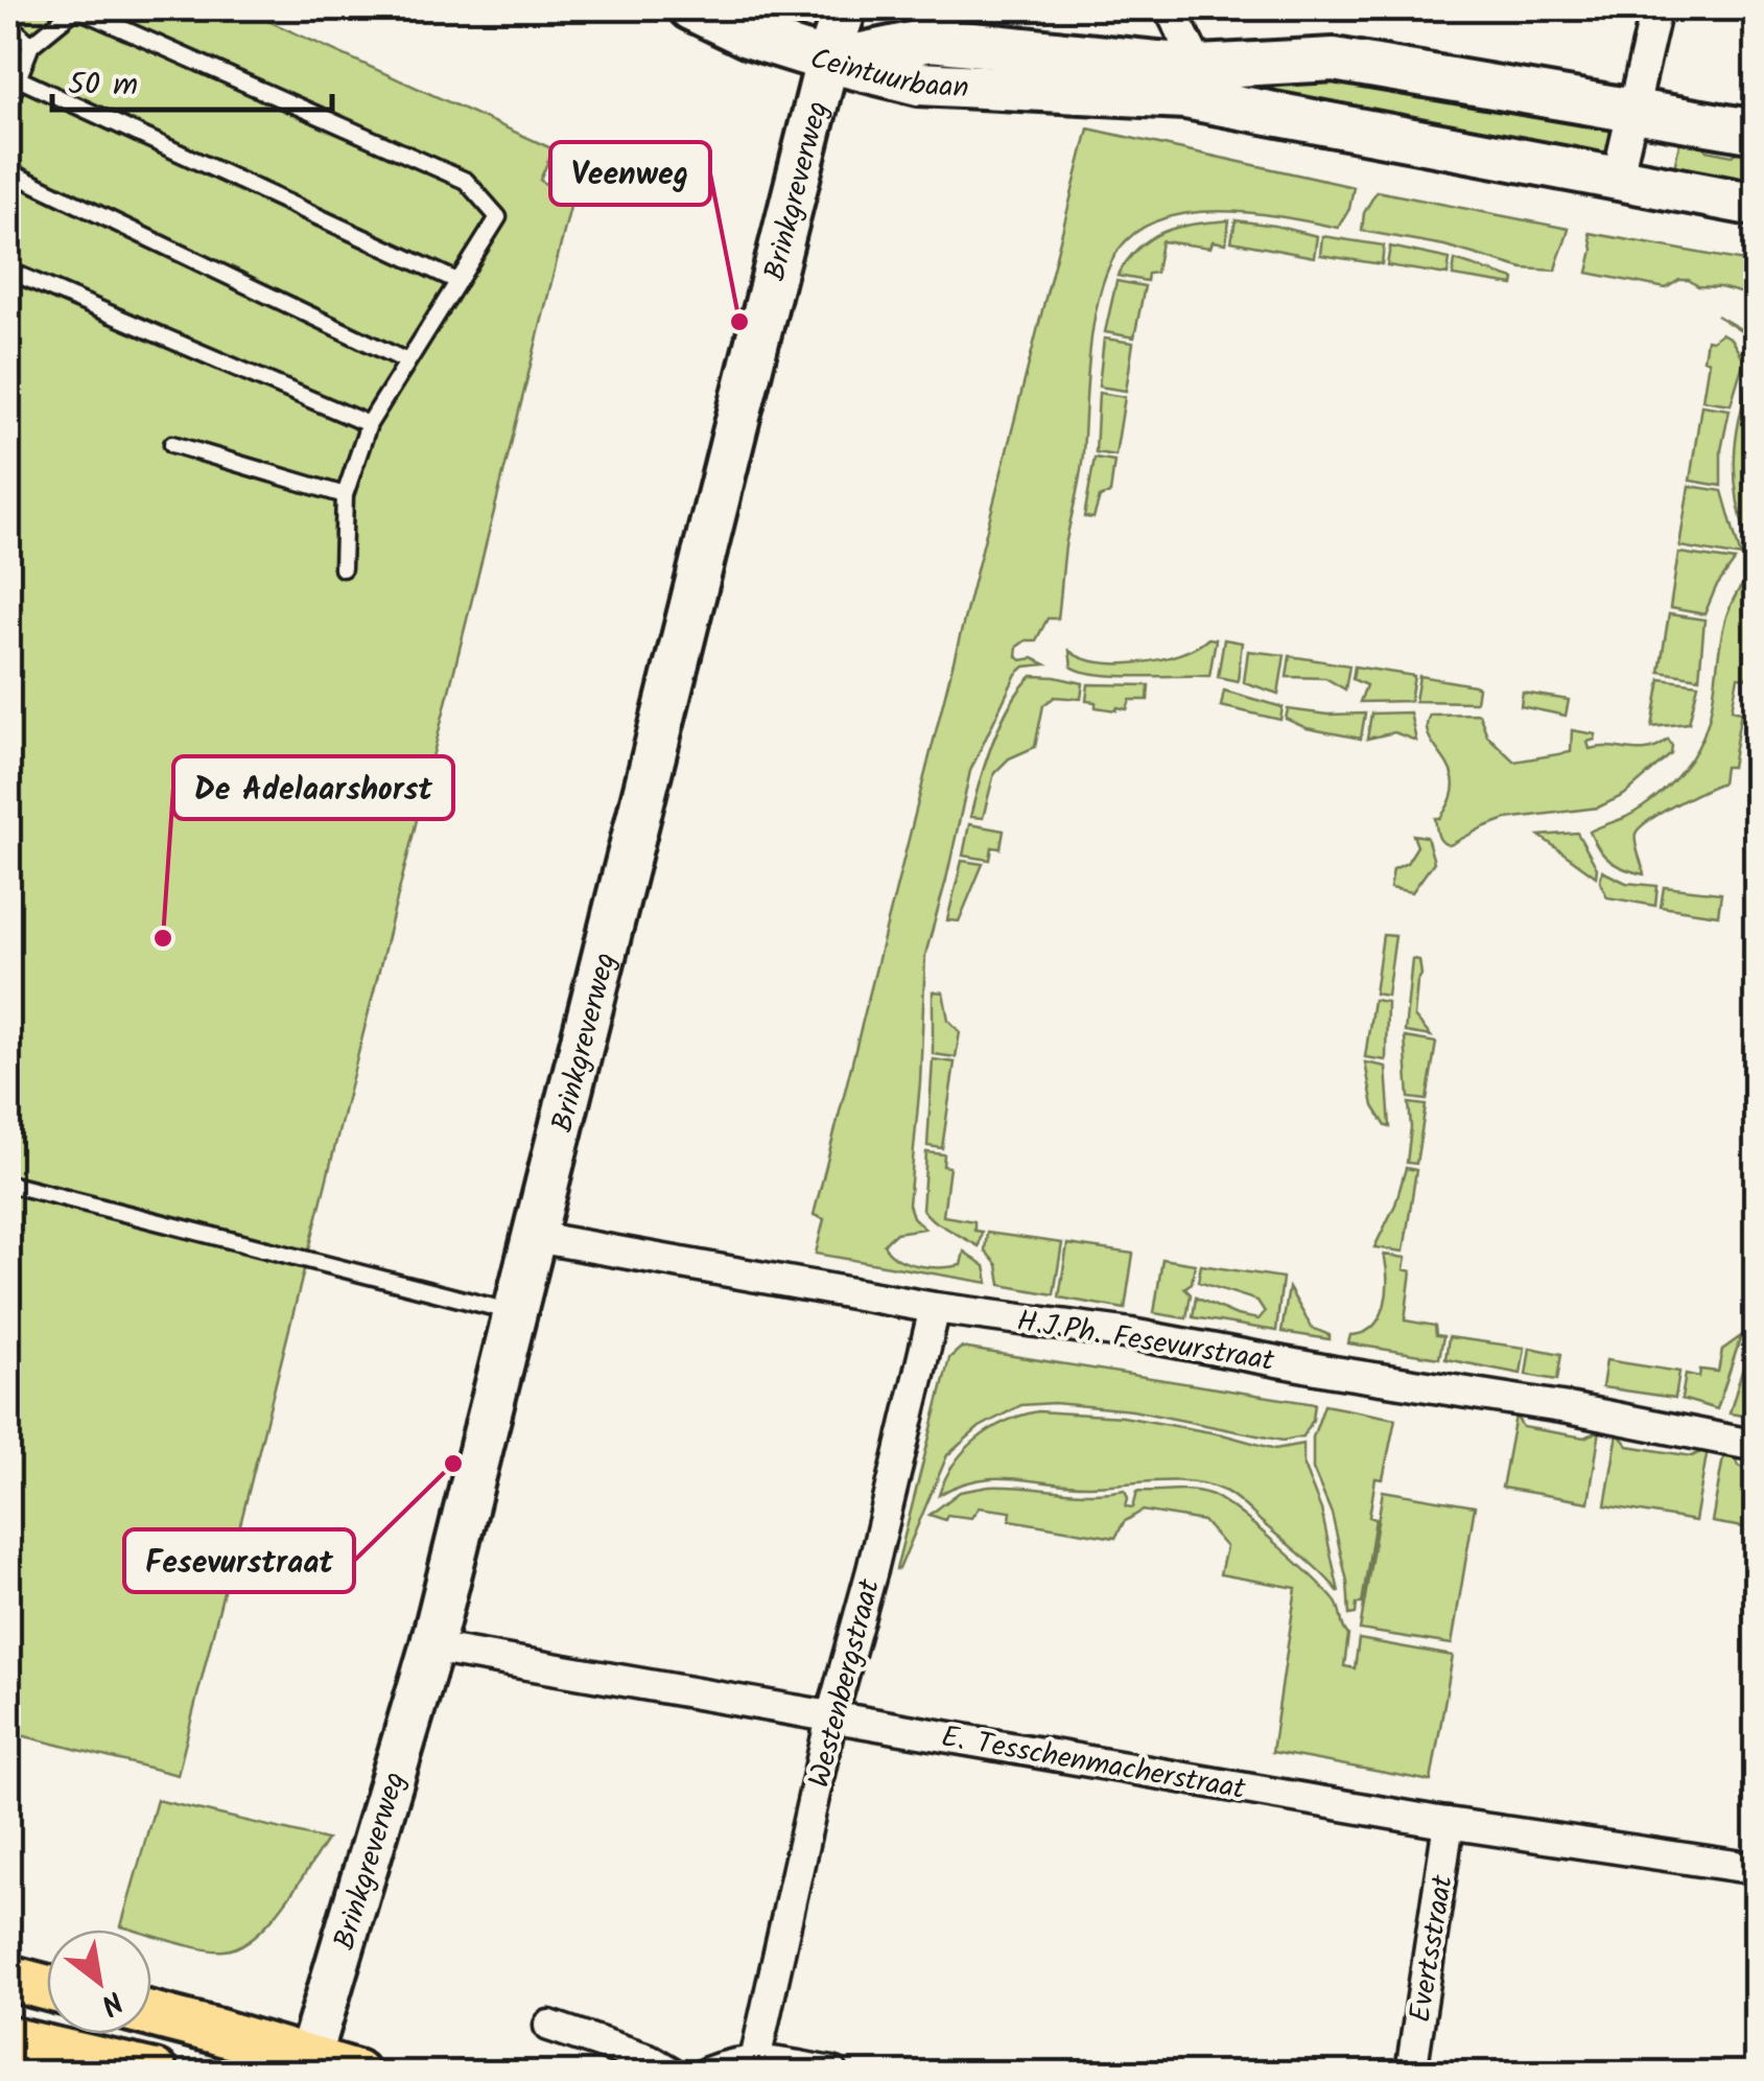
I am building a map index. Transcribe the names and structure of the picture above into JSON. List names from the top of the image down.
{
  "streets": {
    "street": [
      "Ceintuurbaan",
      "Brinkgreverweg",
      "H.J.Ph. Fesevurstraat",
      "Westenbergstraat",
      "E. Tesschenmacherstraat",
      "Evertsstraat"
    ]
  },
  "crossings": [
    ["Ceintuurbaan", "Brinkgreverweg"],
    ["Brinkgreverweg", "H.J.Ph. Fesevurstraat"],
    ["Brinkgreverweg", "E. Tesschenmacherstraat"],
    ["H.J.Ph. Fesevurstraat", "Westenbergstraat"],
    ["Westenbergstraat", "E. Tesschenmacherstraat"],
    ["E. Tesschenmacherstraat", "Evertsstraat"]
  ],
  "places": ["Veenweg", "De Adelaarshorst", "Fesevurstraat"],
  "scale_bar": "50 m",
  "north": "bottom right"
}
